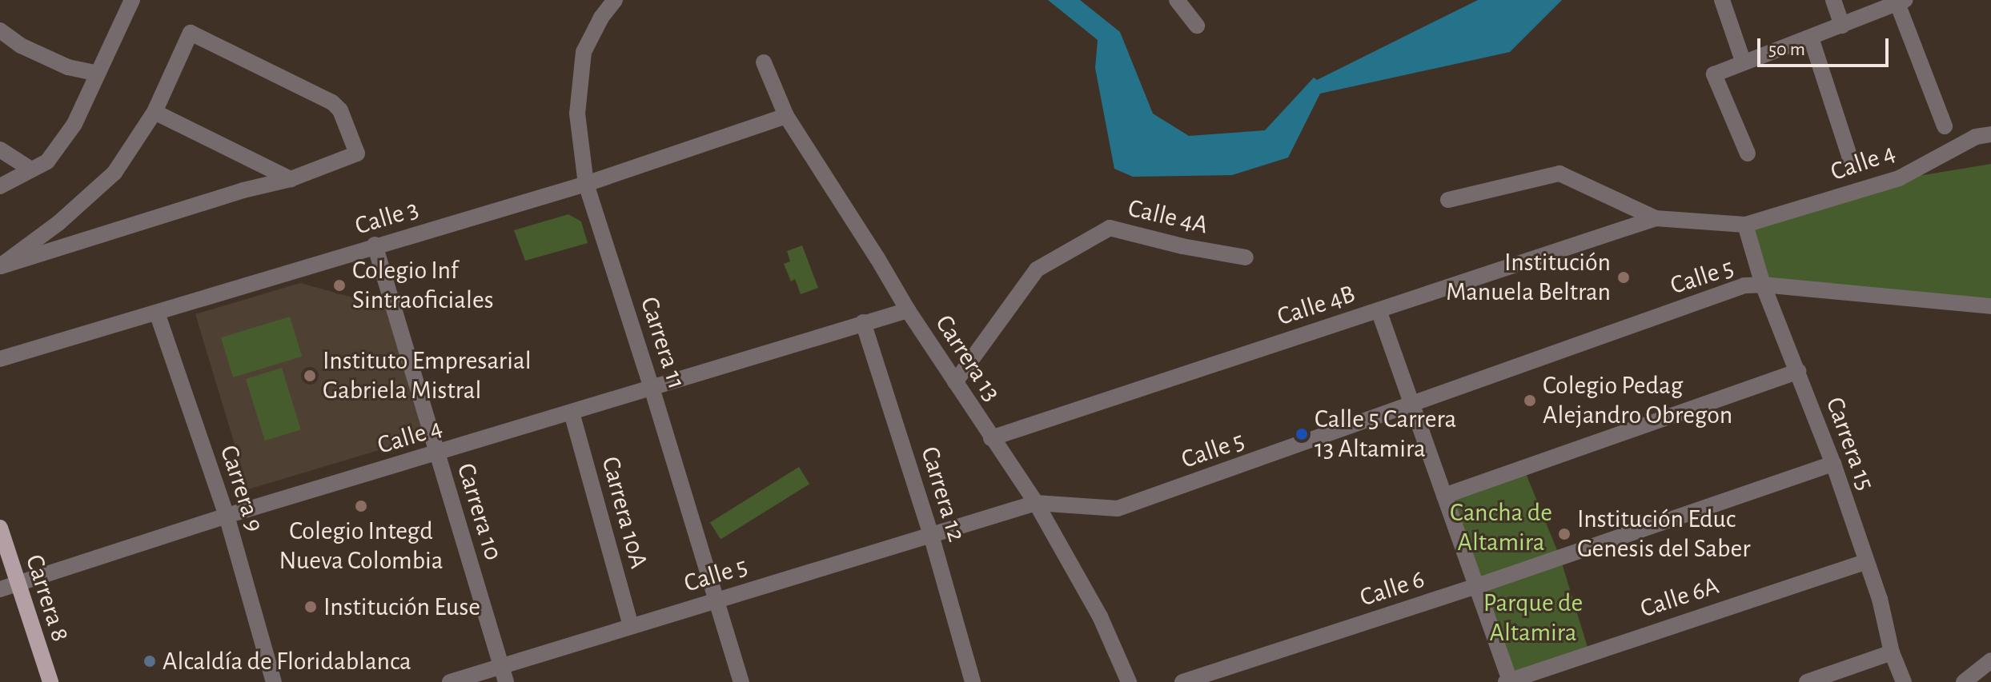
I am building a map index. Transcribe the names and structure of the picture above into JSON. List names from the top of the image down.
{
  "streets": {
    "main road": ["Carrera 8"],
    "street": [
      "Calle 4",
      "Calle 4A",
      "Calle 3",
      "Calle 5",
      "Calle 4B",
      "Carrera 11",
      "Carrera 13",
      "Carrera 15",
      "Carrera 9",
      "Carrera 12",
      "Carrera 10",
      "Carrera 10A",
      "Calle 6",
      "Calle 6A"
    ]
  },
  "crossings": [
    ["Calle 4", "Carrera 11"],
    ["Calle 4", "Carrera 13"],
    ["Calle 4", "Carrera 15"],
    ["Calle 4", "Carrera 9"],
    ["Calle 4", "Carrera 12"],
    ["Calle 4", "Carrera 10"],
    ["Calle 4", "Carrera 10A"],
    ["Calle 4", "Carrera 8"],
    ["Calle 4A", "Carrera 13"],
    ["Calle 3", "Carrera 11"],
    ["Calle 3", "Carrera 13"],
    ["Calle 3", "Carrera 9"],
    ["Calle 3", "Carrera 10"],
    ["Calle 5", "Carrera 11"],
    ["Calle 5", "Carrera 13"],
    ["Calle 5", "Carrera 15"],
    ["Calle 5", "Carrera 12"],
    ["Calle 5", "Carrera 10"],
    ["Calle 5", "Carrera 10A"],
    ["Calle 4B", "Carrera 13"],
    ["Carrera 15", "Calle 6"],
    ["Carrera 15", "Calle 6A"]
  ],
  "parks": ["Cancha de Altamira", "Parque de Altamira"],
  "places": [
    "Institución Manuela Beltran",
    "Colegio Inf Sintraoficiales",
    "Instituto Empresarial Gabriela Mistral",
    "Colegio Pedag Alejandro Obregon",
    "Calle 5 Carrera 13 Altamira",
    "Colegio Integd Nueva Colombia",
    "Institución Educ Genesis del Saber",
    "Institución Euse",
    "Alcaldía de Floridablanca"
  ],
  "scale_bar": "50 m"
}
